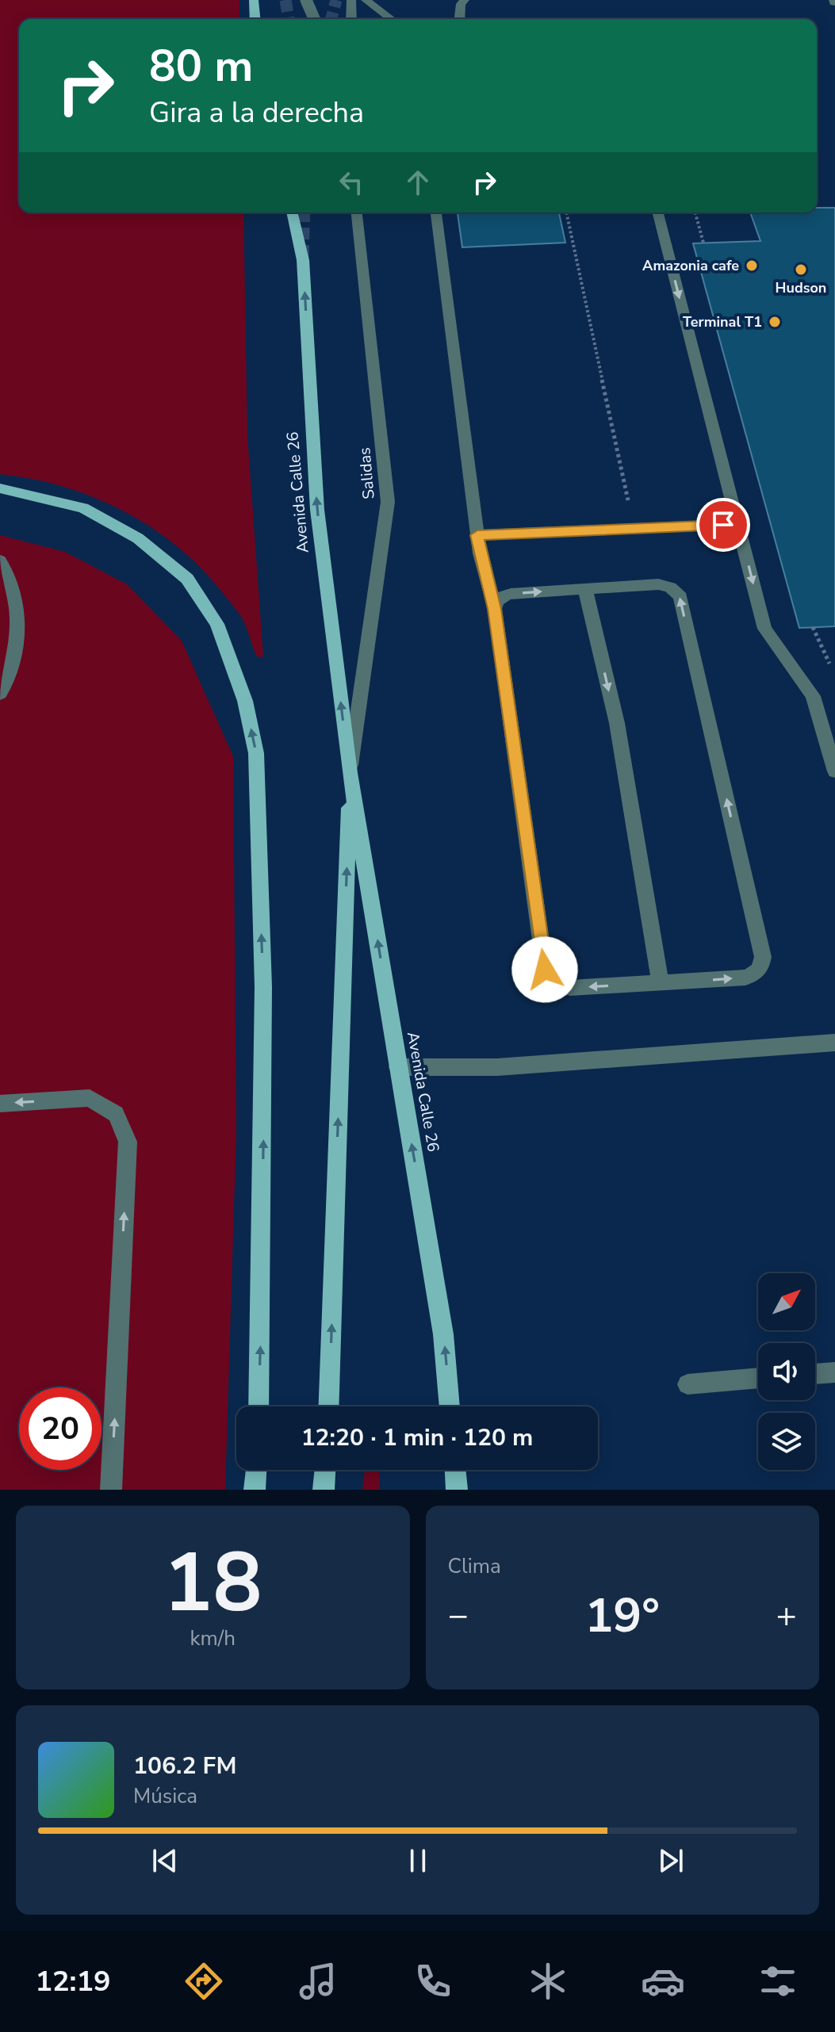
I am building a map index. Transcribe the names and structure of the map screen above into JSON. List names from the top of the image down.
{
  "streets": {
    "main road": ["Avenida Calle 26"],
    "street": ["Salidas"]
  },
  "crossings": [
    ["Salidas", "Avenida Calle 26"]
  ],
  "one_way": ["Avenida Calle 26"],
  "places": ["Amazonia cafe", "Hudson", "Terminal T1"],
  "north": "top right",
  "page": {
    "turn": ["80 m", "Gira a la derecha"],
    "limit": "20",
    "trip": "12:20 · 1 min · 120 m",
    "tile": [
      ["18", "km/h"],
      "Clima"
    ],
    "heat": ["−", "19°", "+"],
    "song": ["106.2 FM", "Música"],
    "tabs": "12:19"
  }
}
